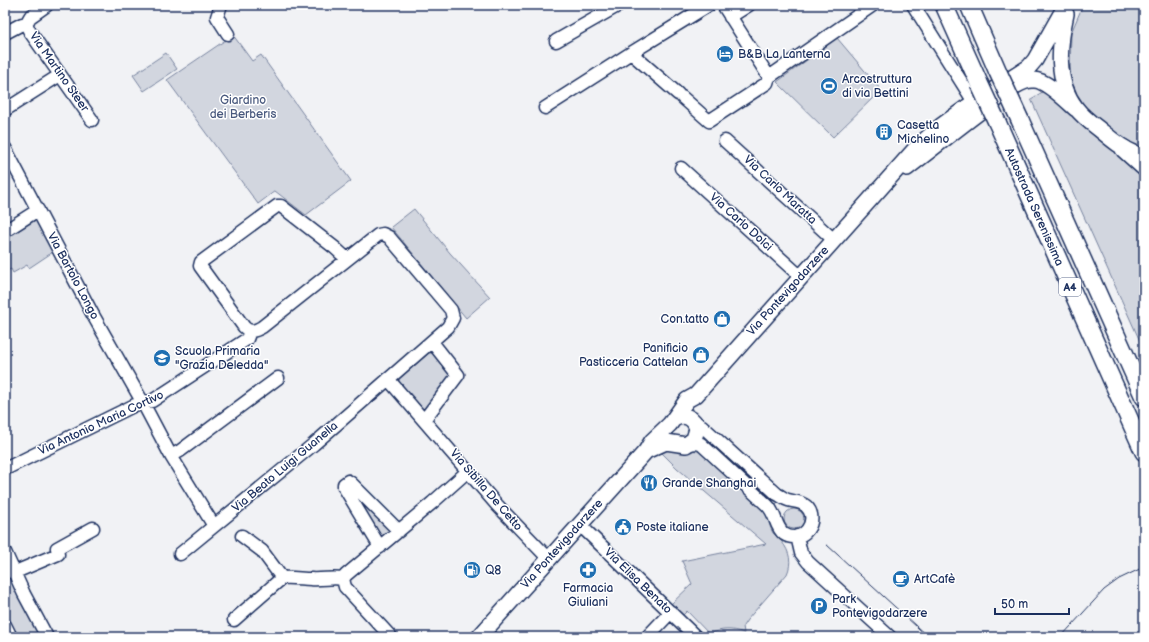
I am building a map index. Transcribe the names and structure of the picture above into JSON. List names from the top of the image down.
{
  "streets": {
    "highway": ["Autostrada Serenissima", "A4"],
    "main road": ["Via Pontevigodarzere"],
    "street": [
      "Via Martino Steer",
      "Via Carlo Maratta",
      "Via Carlo Dolci",
      "Via Bartolo Longo",
      "Via Antonio Maria Cortivo",
      "Via Beato Luigi Guanella",
      "Via Sibilla De Cetto",
      "Via Elisa Benato"
    ]
  },
  "crossings": [
    ["Via Carlo Maratta", "Via Pontevigodarzere"],
    ["Via Carlo Dolci", "Via Pontevigodarzere"],
    ["Via Bartolo Longo", "Via Antonio Maria Cortivo"],
    ["Via Bartolo Longo", "Via Beato Luigi Guanella"],
    ["Via Pontevigodarzere", "Via Sibilla De Cetto"],
    ["Via Pontevigodarzere", "Via Elisa Benato"],
    ["Via Beato Luigi Guanella", "Via Sibilla De Cetto"]
  ],
  "parks": ["Giardino dei Berberis"],
  "places": {
    "hotel": ["B&B La Lanterna"],
    "sports": ["Arcostruttura di via Bettini"],
    "building": ["Casetta Michelino"],
    "shop": ["Con.tatto", "Panificio Pasticceria Cattelan"],
    "school or university": ["Scuola Primaria \"Grazia Deledda\""],
    "restaurant": ["Grande Shanghai"],
    "public building": ["Poste italiane"],
    "fuel station": ["Q8"],
    "pharmacy": ["Farmacia Giuliani"],
    "cafe": ["ArtCafè"],
    "parking": ["Park Pontevigodarzere"]
  },
  "scale_bar": "50 m"
}
